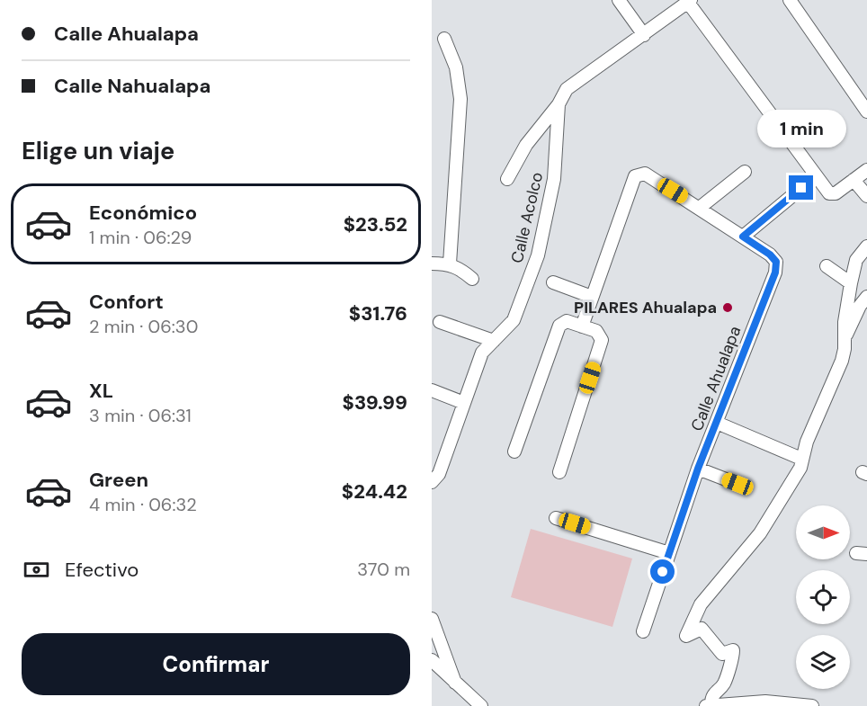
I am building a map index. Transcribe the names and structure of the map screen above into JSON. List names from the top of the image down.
{
  "streets": {
    "street": ["Calle Acolco", "Calle Ahualapa"]
  },
  "places": ["PILARES Ahualapa"],
  "north": "right",
  "page": {
    "banner": ["Calle Ahualapa", "Calle Nahualapa"],
    "bubble": "1 min",
    "heading": "Elige un viaje",
    "list": [
      {
        "name": "Económico",
        "note": "1 min · 06:29",
        "value": "$23.52"
      },
      {
        "name": "Confort",
        "note": "2 min · 06:30",
        "value": "$31.76"
      },
      {
        "name": "XL",
        "note": "3 min · 06:31",
        "value": "$39.99"
      },
      {
        "name": "Green",
        "note": "4 min · 06:32",
        "value": "$24.42"
      }
    ],
    "pay": ["Efectivo", "370 m"],
    "buttons": "Confirmar"
  }
}
